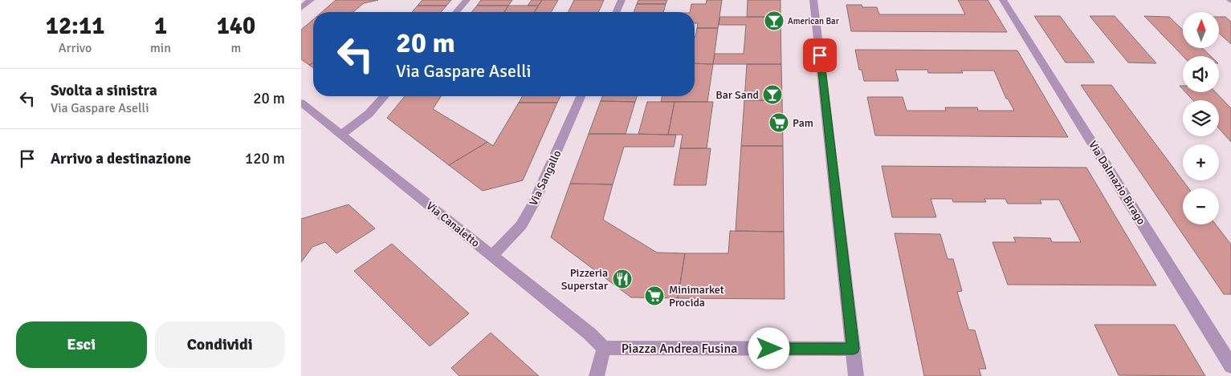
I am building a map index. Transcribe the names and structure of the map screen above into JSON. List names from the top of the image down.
{
  "streets": {
    "street": [
      "Via Sangallo",
      "Via Dalmazio Birago",
      "Via Canaletto",
      "Piazza Andrea Fusina"
    ]
  },
  "crossings": [
    ["Via Sangallo", "Via Canaletto"],
    ["Via Canaletto", "Piazza Andrea Fusina"]
  ],
  "places": {
    "bar": ["American Bar", "Bar Sand"],
    "supermarket": ["Pam", "Minimarket Procida"],
    "restaurant": ["Pizzeria Superstar"]
  },
  "north": "top",
  "page": {
    "eta": [
      "12:11",
      "Arrivo",
      "1",
      "min",
      "140",
      "m"
    ],
    "map_buttons": ["+", "−"],
    "turn": ["20 m", "Via Gaspare Aselli"],
    "list": [
      {
        "name": "Svolta a sinistra",
        "note": "Via Gaspare Aselli",
        "value": "20 m"
      },
      {
        "name": "Arrivo a destinazione",
        "value": "120 m"
      }
    ],
    "buttons": ["Esci", "Condividi"]
  }
}
